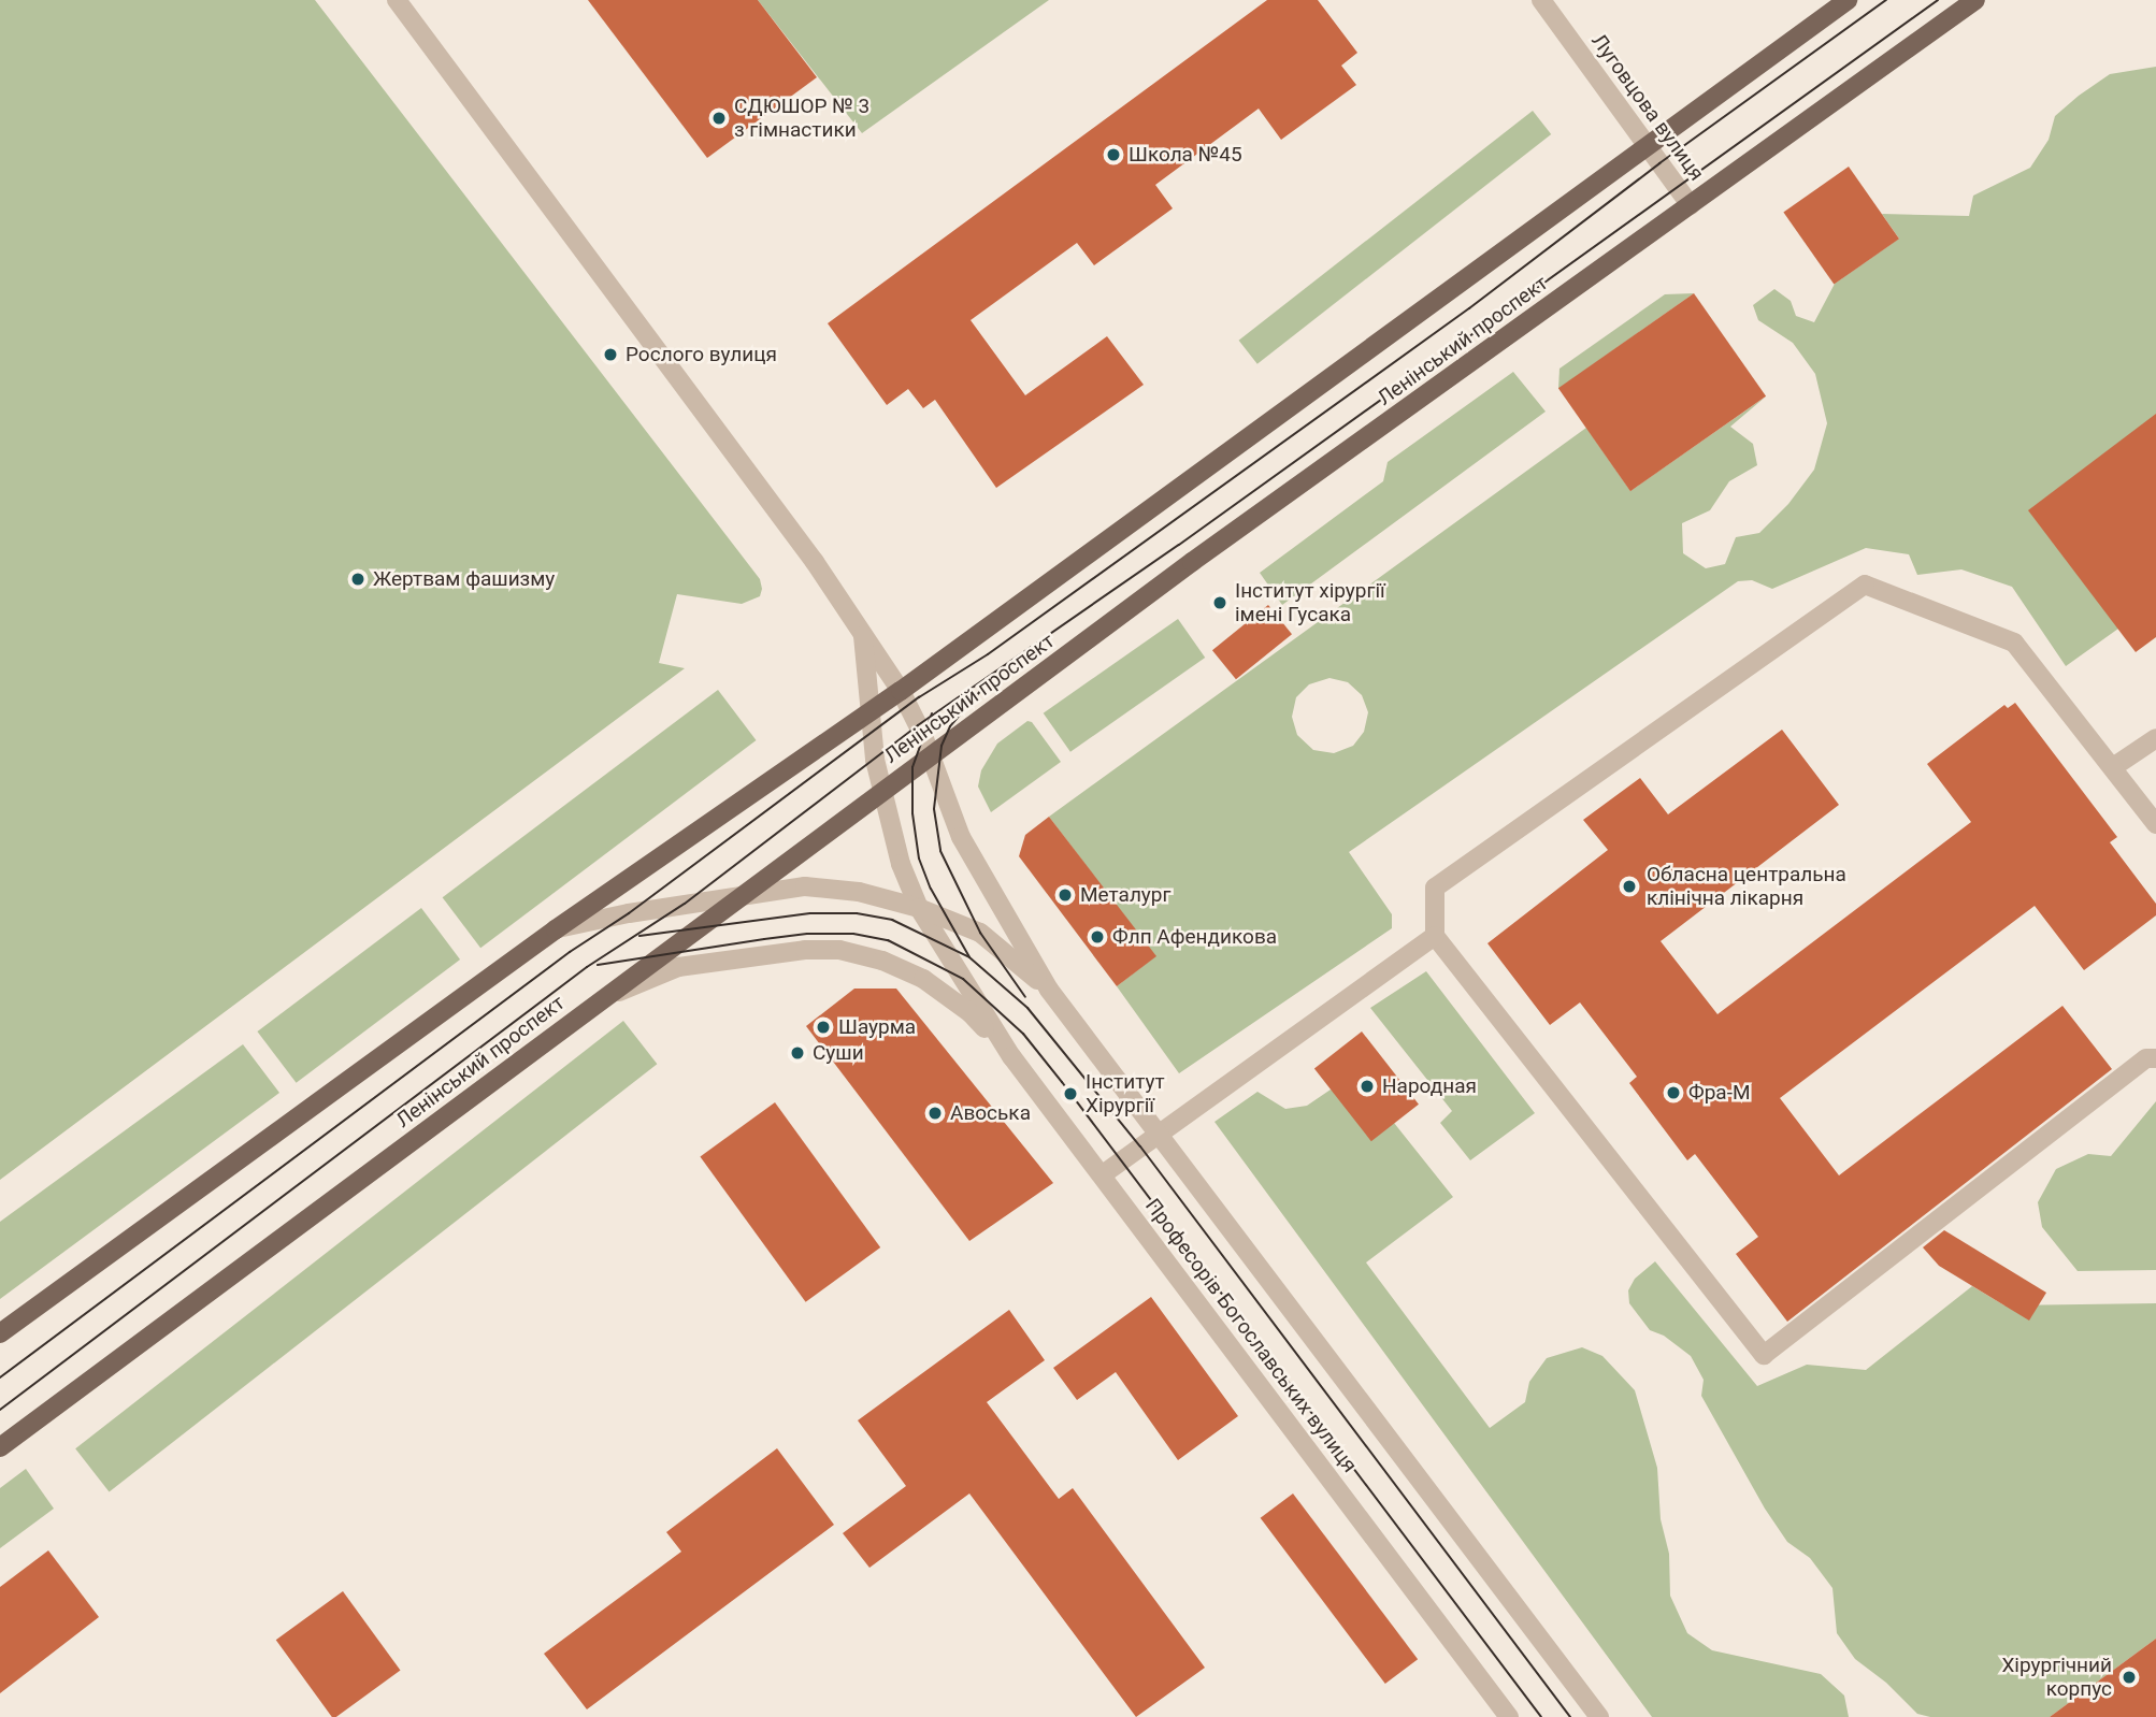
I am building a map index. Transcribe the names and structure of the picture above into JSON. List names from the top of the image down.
{
  "streets": {
    "main road": ["Ленінський проспект"],
    "street": ["Луговцова вулиця", "Професорів Богославських вулиця"]
  },
  "crossings": [
    ["Луговцова вулиця", "Ленінський проспект"],
    ["Ленінський проспект", "Професорів Богославських вулиця"]
  ],
  "places": [
    "СДЮШОР № 3 з гімнастики",
    "Школа №45",
    "Рослого вулиця",
    "Жертвам фашизму",
    "Інститут хірургії імені Гусака",
    "Обласна центральна клінічна лікарня",
    "Металург",
    "Флп Афендикова",
    "Шаурма",
    "Суши",
    "Народная",
    "Фра-М",
    "Інститут Хірургії",
    "Авоська",
    "Хірургічний корпус"
  ]
}
